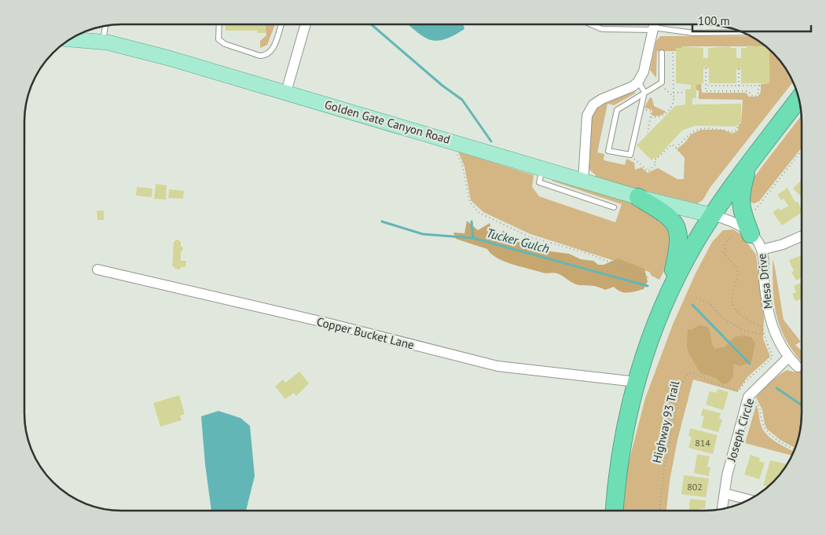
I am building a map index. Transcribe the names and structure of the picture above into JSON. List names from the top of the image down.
{
  "streets": {
    "main road": ["Golden Gate Canyon Road"],
    "street": ["Mesa Drive", "Copper Bucket Lane", "Joseph Circle"],
    "path": ["Highway 93 Trail"]
  },
  "crossings": [
    ["Golden Gate Canyon Road", "Mesa Drive"],
    ["Mesa Drive", "Highway 93 Trail"],
    ["Mesa Drive", "Joseph Circle"]
  ],
  "water": ["Tucker Gulch"],
  "house_numbers": ["814", "802"],
  "scale_bar": "100 m"
}
